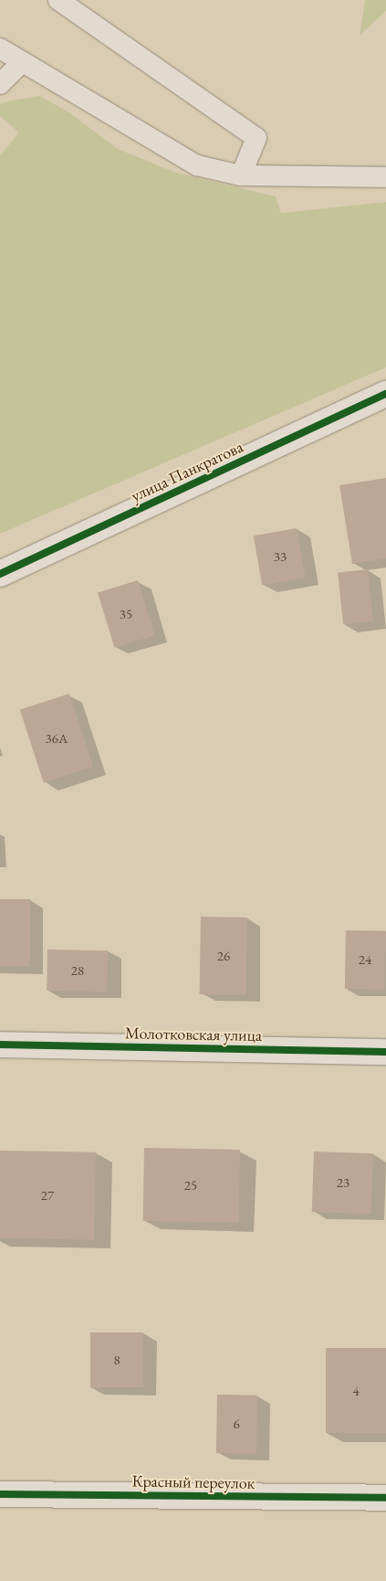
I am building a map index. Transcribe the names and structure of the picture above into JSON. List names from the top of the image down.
{
  "streets": {
    "street": ["улица Панкратова", "Молотковская улица", "Красный переулок"]
  },
  "house_numbers": [
    "33",
    "35",
    "36А",
    "26",
    "24",
    "28",
    "23",
    "25",
    "27",
    "8",
    "4",
    "6"
  ]
}
